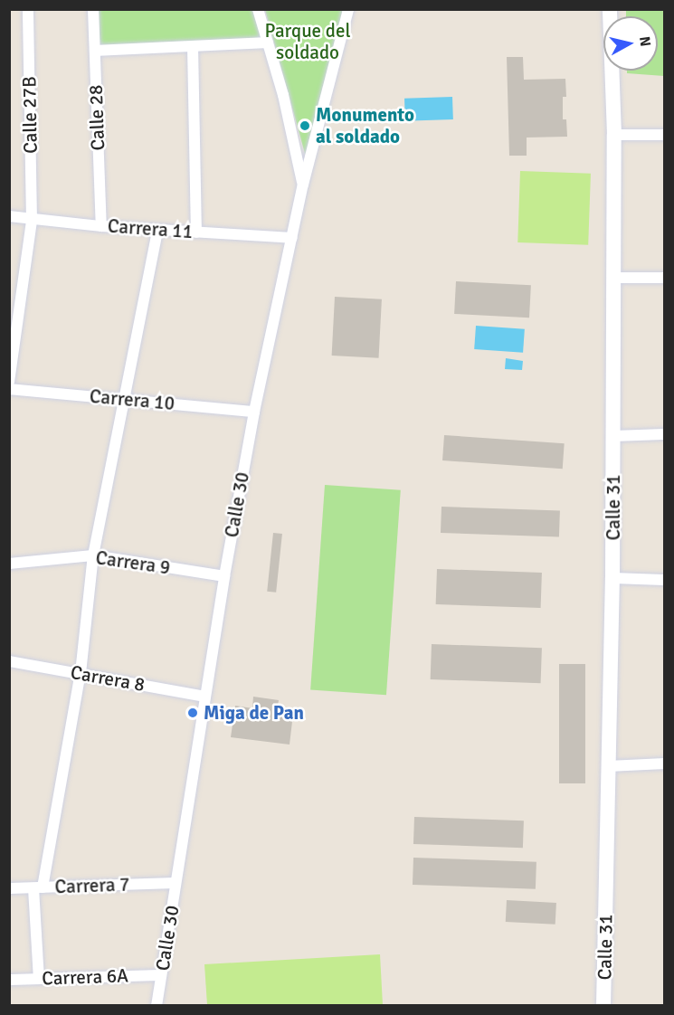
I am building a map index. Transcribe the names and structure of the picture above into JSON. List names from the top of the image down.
{
  "streets": {
    "main road": ["Calle 31"],
    "street": [
      "Calle 27B",
      "Calle 28",
      "Carrera 11",
      "Carrera 10",
      "Calle 30",
      "Carrera 9",
      "Carrera 8",
      "Carrera 7",
      "Carrera 6A"
    ]
  },
  "crossings": [
    ["Calle 27B", "Carrera 11"],
    ["Calle 28", "Carrera 11"],
    ["Carrera 11", "Calle 30"],
    ["Carrera 10", "Calle 30"],
    ["Calle 30", "Carrera 9"],
    ["Calle 30", "Carrera 8"],
    ["Calle 30", "Carrera 7"],
    ["Calle 30", "Carrera 6A"]
  ],
  "parks": ["Parque del soldado"],
  "places": ["Monumento al soldado", "Miga de Pan"],
  "north": "right"
}
